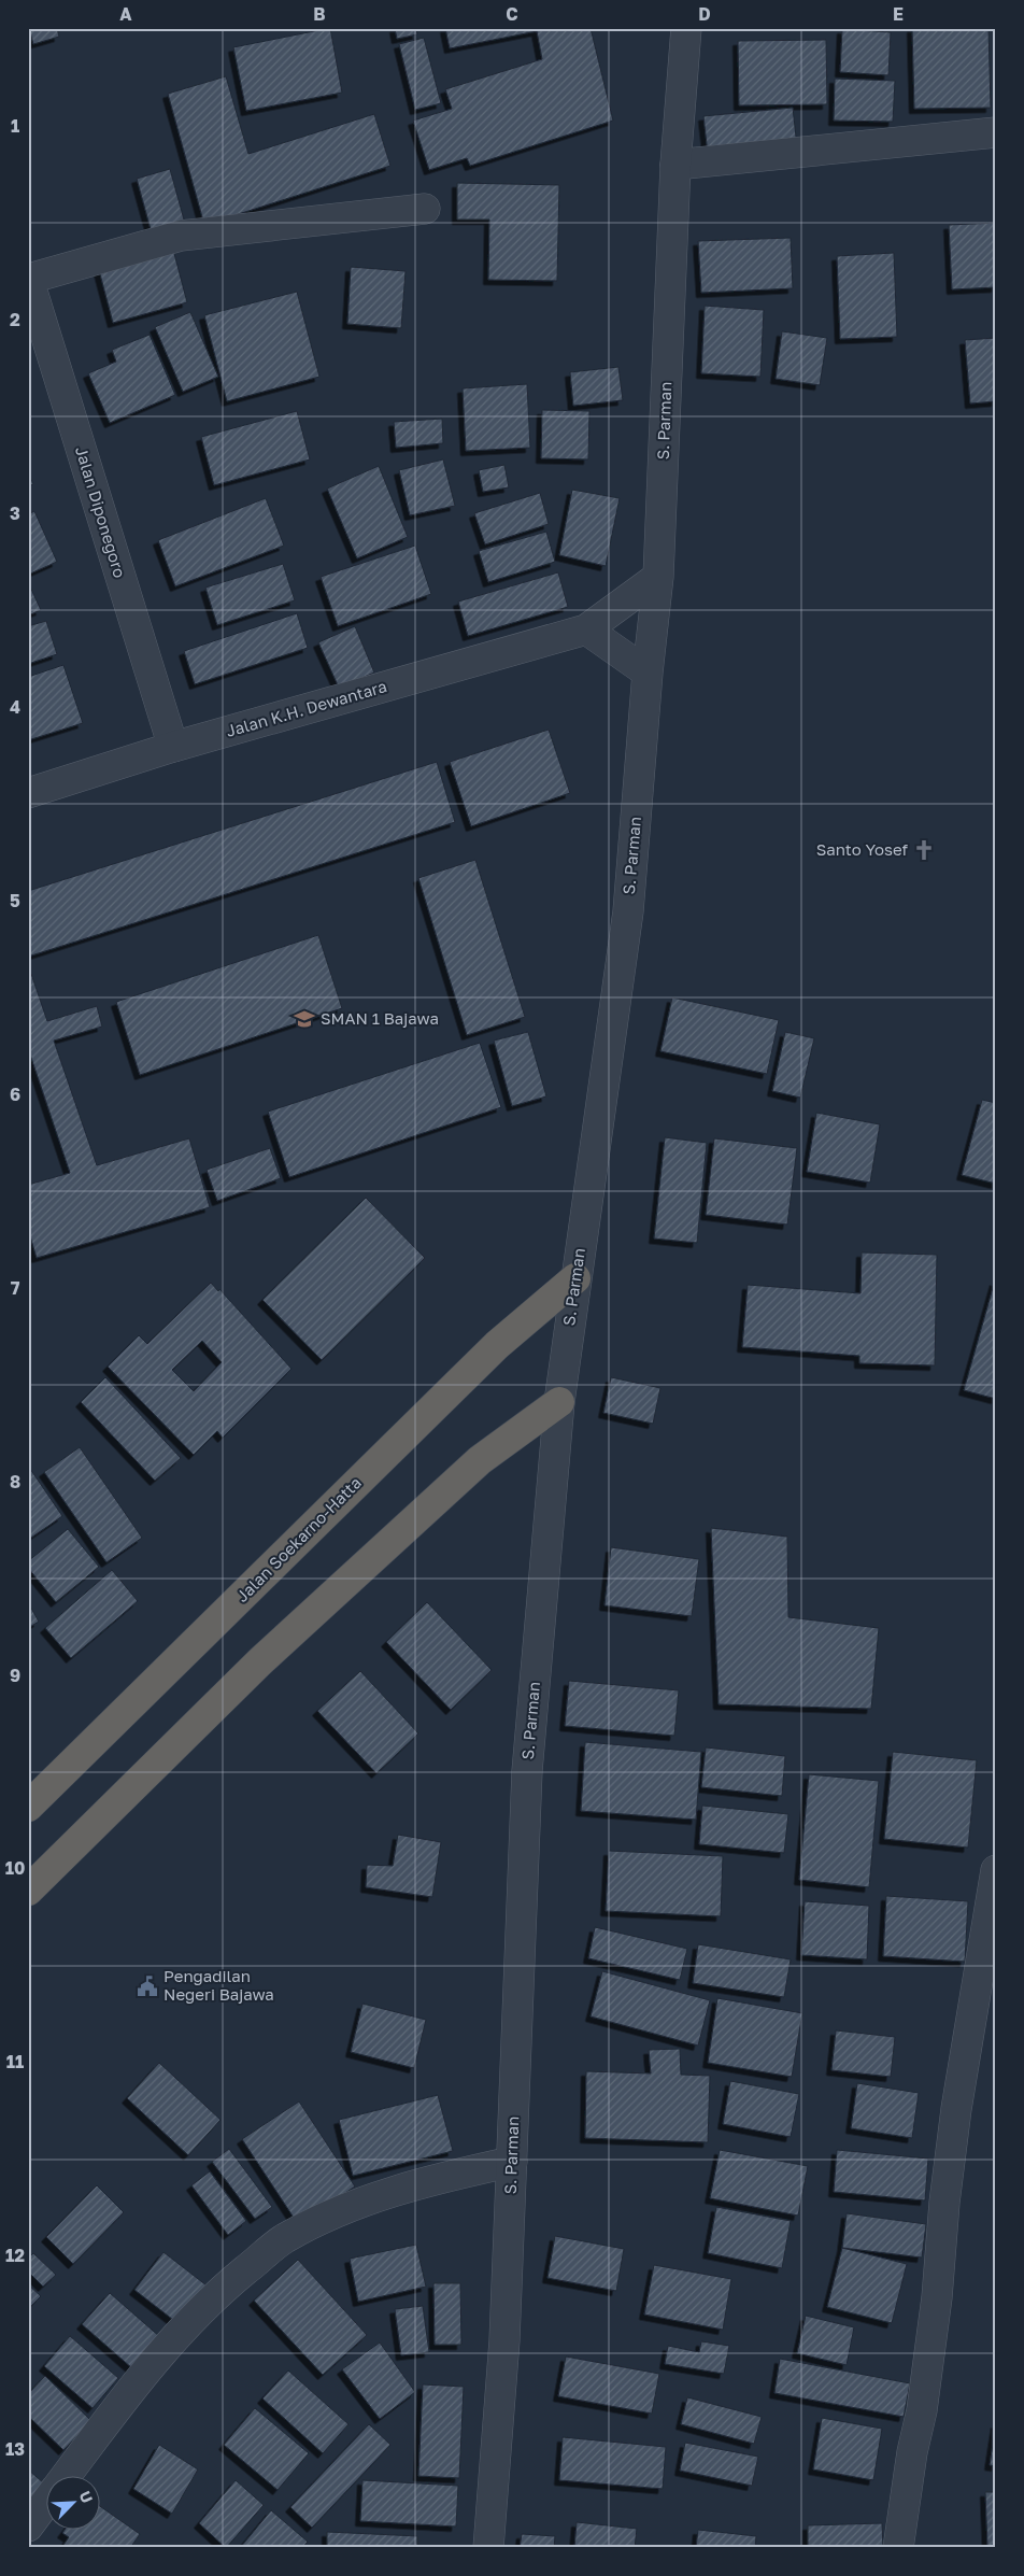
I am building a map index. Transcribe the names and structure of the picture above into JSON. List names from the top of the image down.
{
  "streets": {
    "highway": ["Jalan Soekarno-Hatta"],
    "street": ["S. Parman", "Jalan Diponegoro", "Jalan K.H. Dewantara"]
  },
  "crossings": [
    ["S. Parman", "Jalan Soekarno-Hatta"],
    ["Jalan Diponegoro", "Jalan K.H. Dewantara"]
  ],
  "places": {
    "church": ["Santo Yosef"],
    "school or university": ["SMAN 1 Bajawa"],
    "public building": ["Pengadilan Negeri Bajawa"]
  },
  "north": "top right",
  "grid": {
    "columns": [
      "A",
      "B",
      "C",
      "D",
      "E"
    ],
    "rows": [
      "1",
      "2",
      "3",
      "4",
      "5",
      "6",
      "7",
      "8",
      "9",
      "10",
      "11",
      "12",
      "13"
    ]
  }
}
